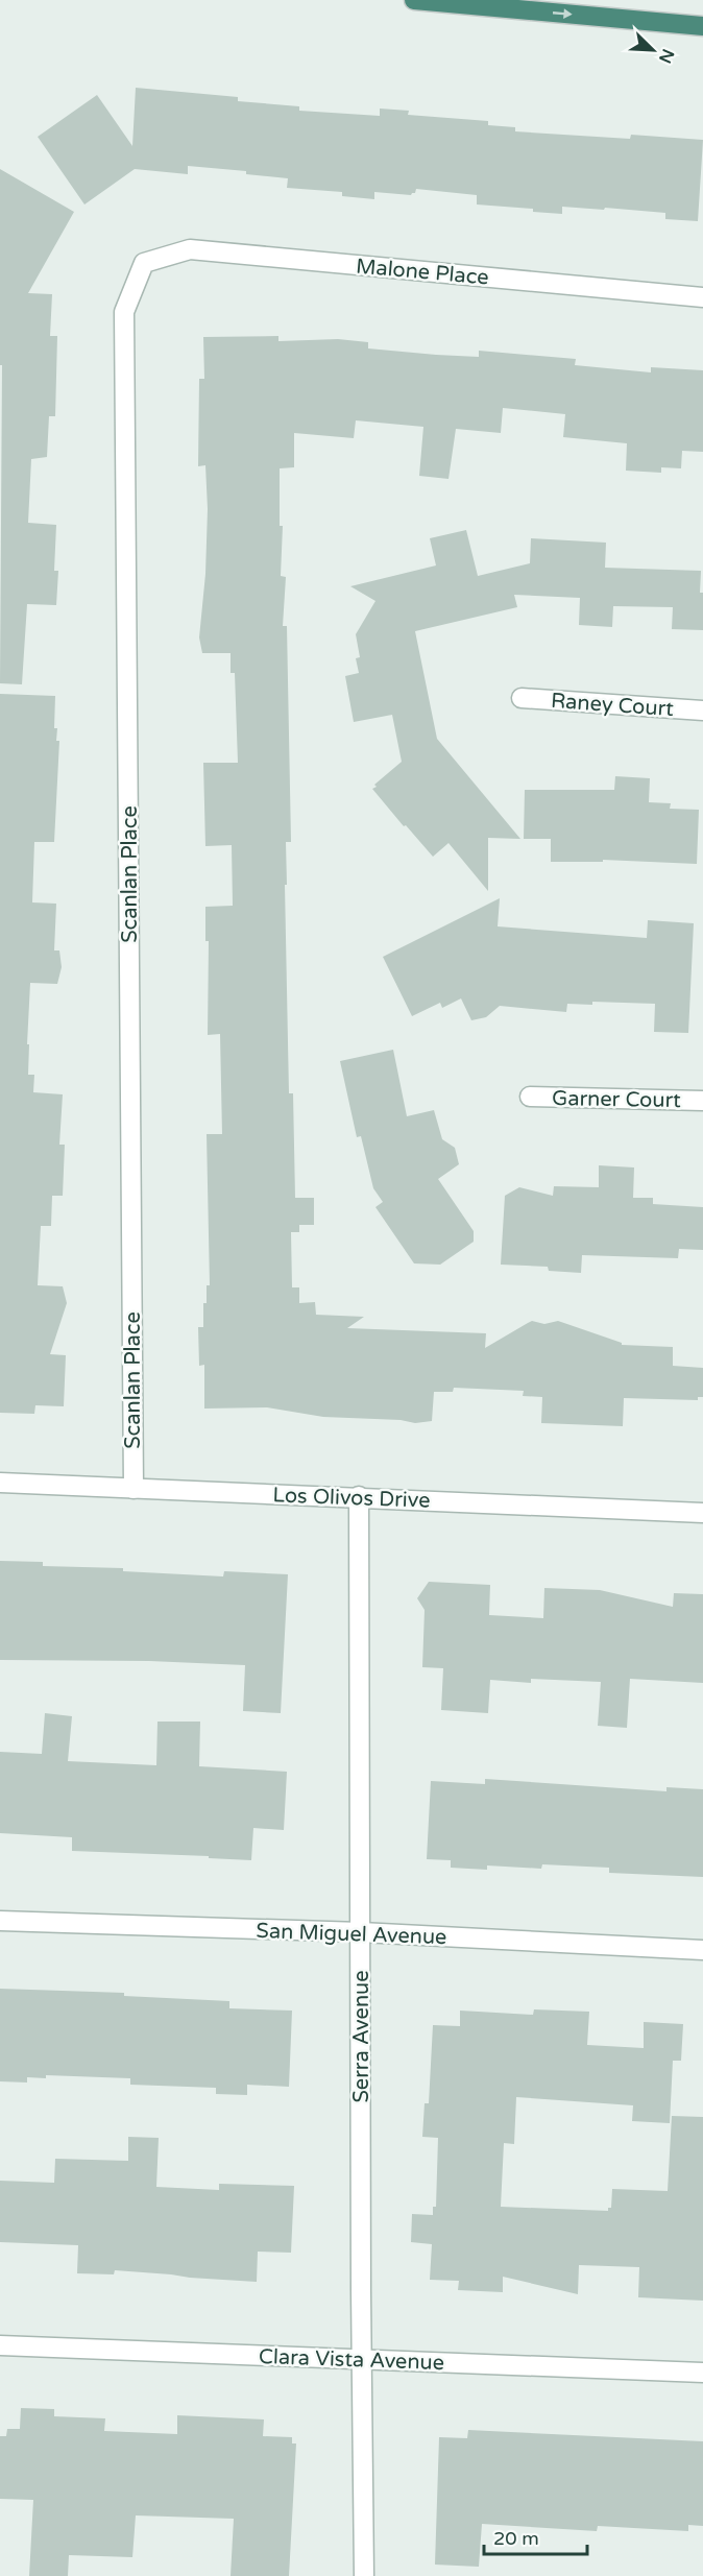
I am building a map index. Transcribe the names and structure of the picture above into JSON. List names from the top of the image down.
{
  "streets": {
    "street": [
      "Malone Place",
      "Raney Court",
      "Scanlan Place",
      "Garner Court",
      "Los Olivos Drive",
      "San Miguel Avenue",
      "Serra Avenue",
      "Clara Vista Avenue"
    ]
  },
  "crossings": [
    ["Malone Place", "Scanlan Place"],
    ["Scanlan Place", "Los Olivos Drive"],
    ["Los Olivos Drive", "Serra Avenue"],
    ["San Miguel Avenue", "Serra Avenue"],
    ["Serra Avenue", "Clara Vista Avenue"]
  ],
  "scale_bar": "20 m",
  "north": "bottom right"
}
